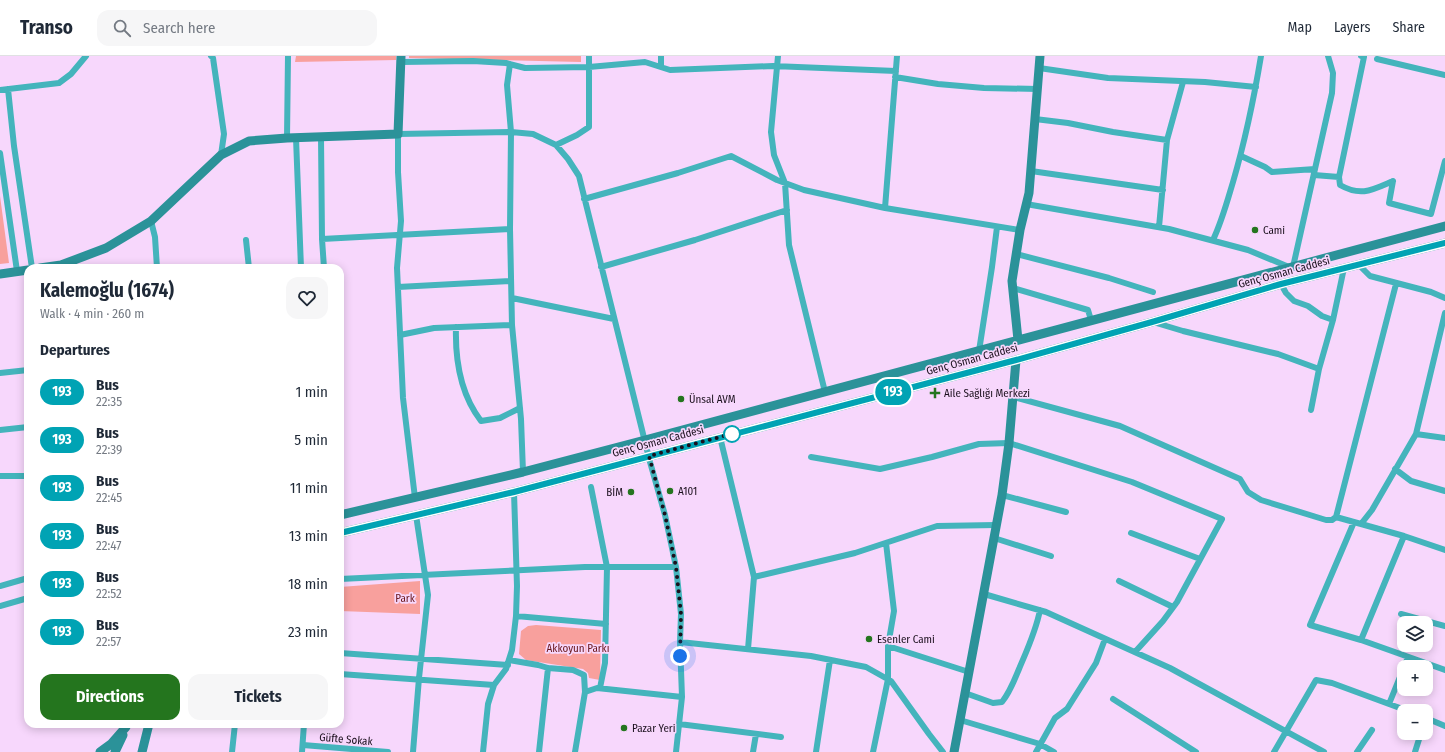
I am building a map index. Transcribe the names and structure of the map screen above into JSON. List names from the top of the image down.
{
  "streets": {
    "main road": ["Genç Osman Caddesi"],
    "street": ["Güfte Sokak"]
  },
  "parks": ["Park", "Akkoyun Parkı"],
  "places": {
    "other": [
      "Cami",
      "Ünsal AVM",
      "A101",
      "BİM",
      "Esenler Cami",
      "Pazar Yeri"
    ],
    "health": ["Aile Sağlığı Merkezi"]
  },
  "lines": ["bus line 193"],
  "page": {
    "header": "Transo",
    "search": "Search here",
    "nav": ["Map", "Layers", "Share"],
    "on_map": "193",
    "heading": [
      ["Kalemoğlu (1674)", "Walk · 4 min · 260 m"],
      "Departures"
    ],
    "list": [
      {
        "mark": "193",
        "name": "Bus",
        "note": "22:35",
        "value": "1 min"
      },
      {
        "mark": "193",
        "name": "Bus",
        "note": "22:39",
        "value": "5 min"
      },
      {
        "mark": "193",
        "name": "Bus",
        "note": "22:45",
        "value": "11 min"
      },
      {
        "mark": "193",
        "name": "Bus",
        "note": "22:47",
        "value": "13 min"
      },
      {
        "mark": "193",
        "name": "Bus",
        "note": "22:52",
        "value": "18 min"
      },
      {
        "mark": "193",
        "name": "Bus",
        "note": "22:57",
        "value": "23 min"
      }
    ],
    "map_buttons": ["+", "−"],
    "buttons": ["Directions", "Tickets"]
  }
}
